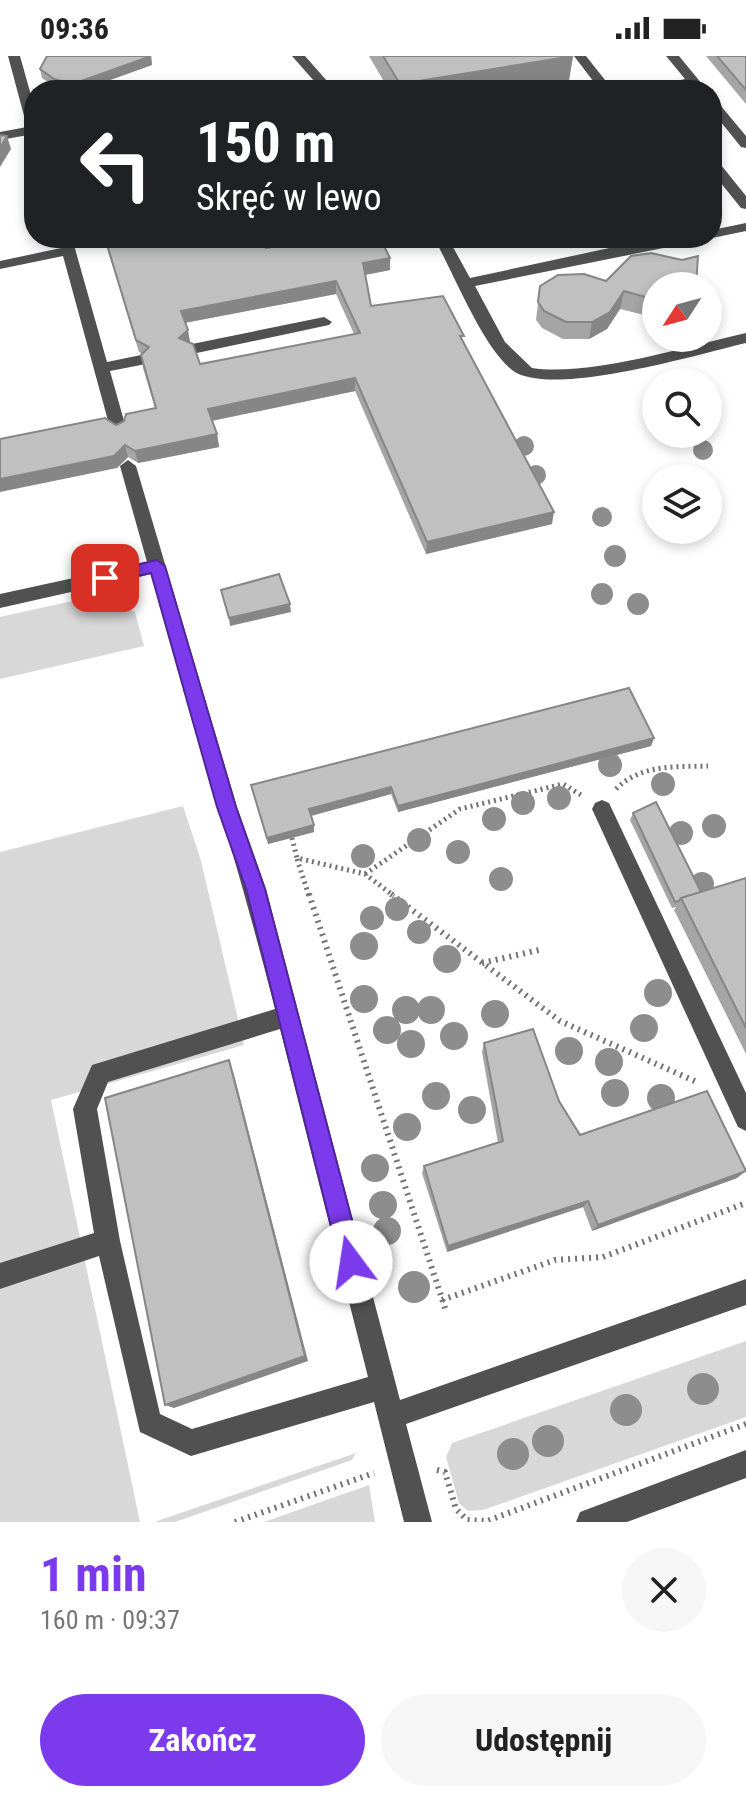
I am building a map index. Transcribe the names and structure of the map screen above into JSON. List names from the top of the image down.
{
  "north": "bottom left",
  "page": {
    "status": "09:36",
    "turn": ["150 m", "Skręć w lewo"],
    "heading": ["1 min", "160 m · 09:37"],
    "buttons": ["Zakończ", "Udostępnij"]
  }
}
